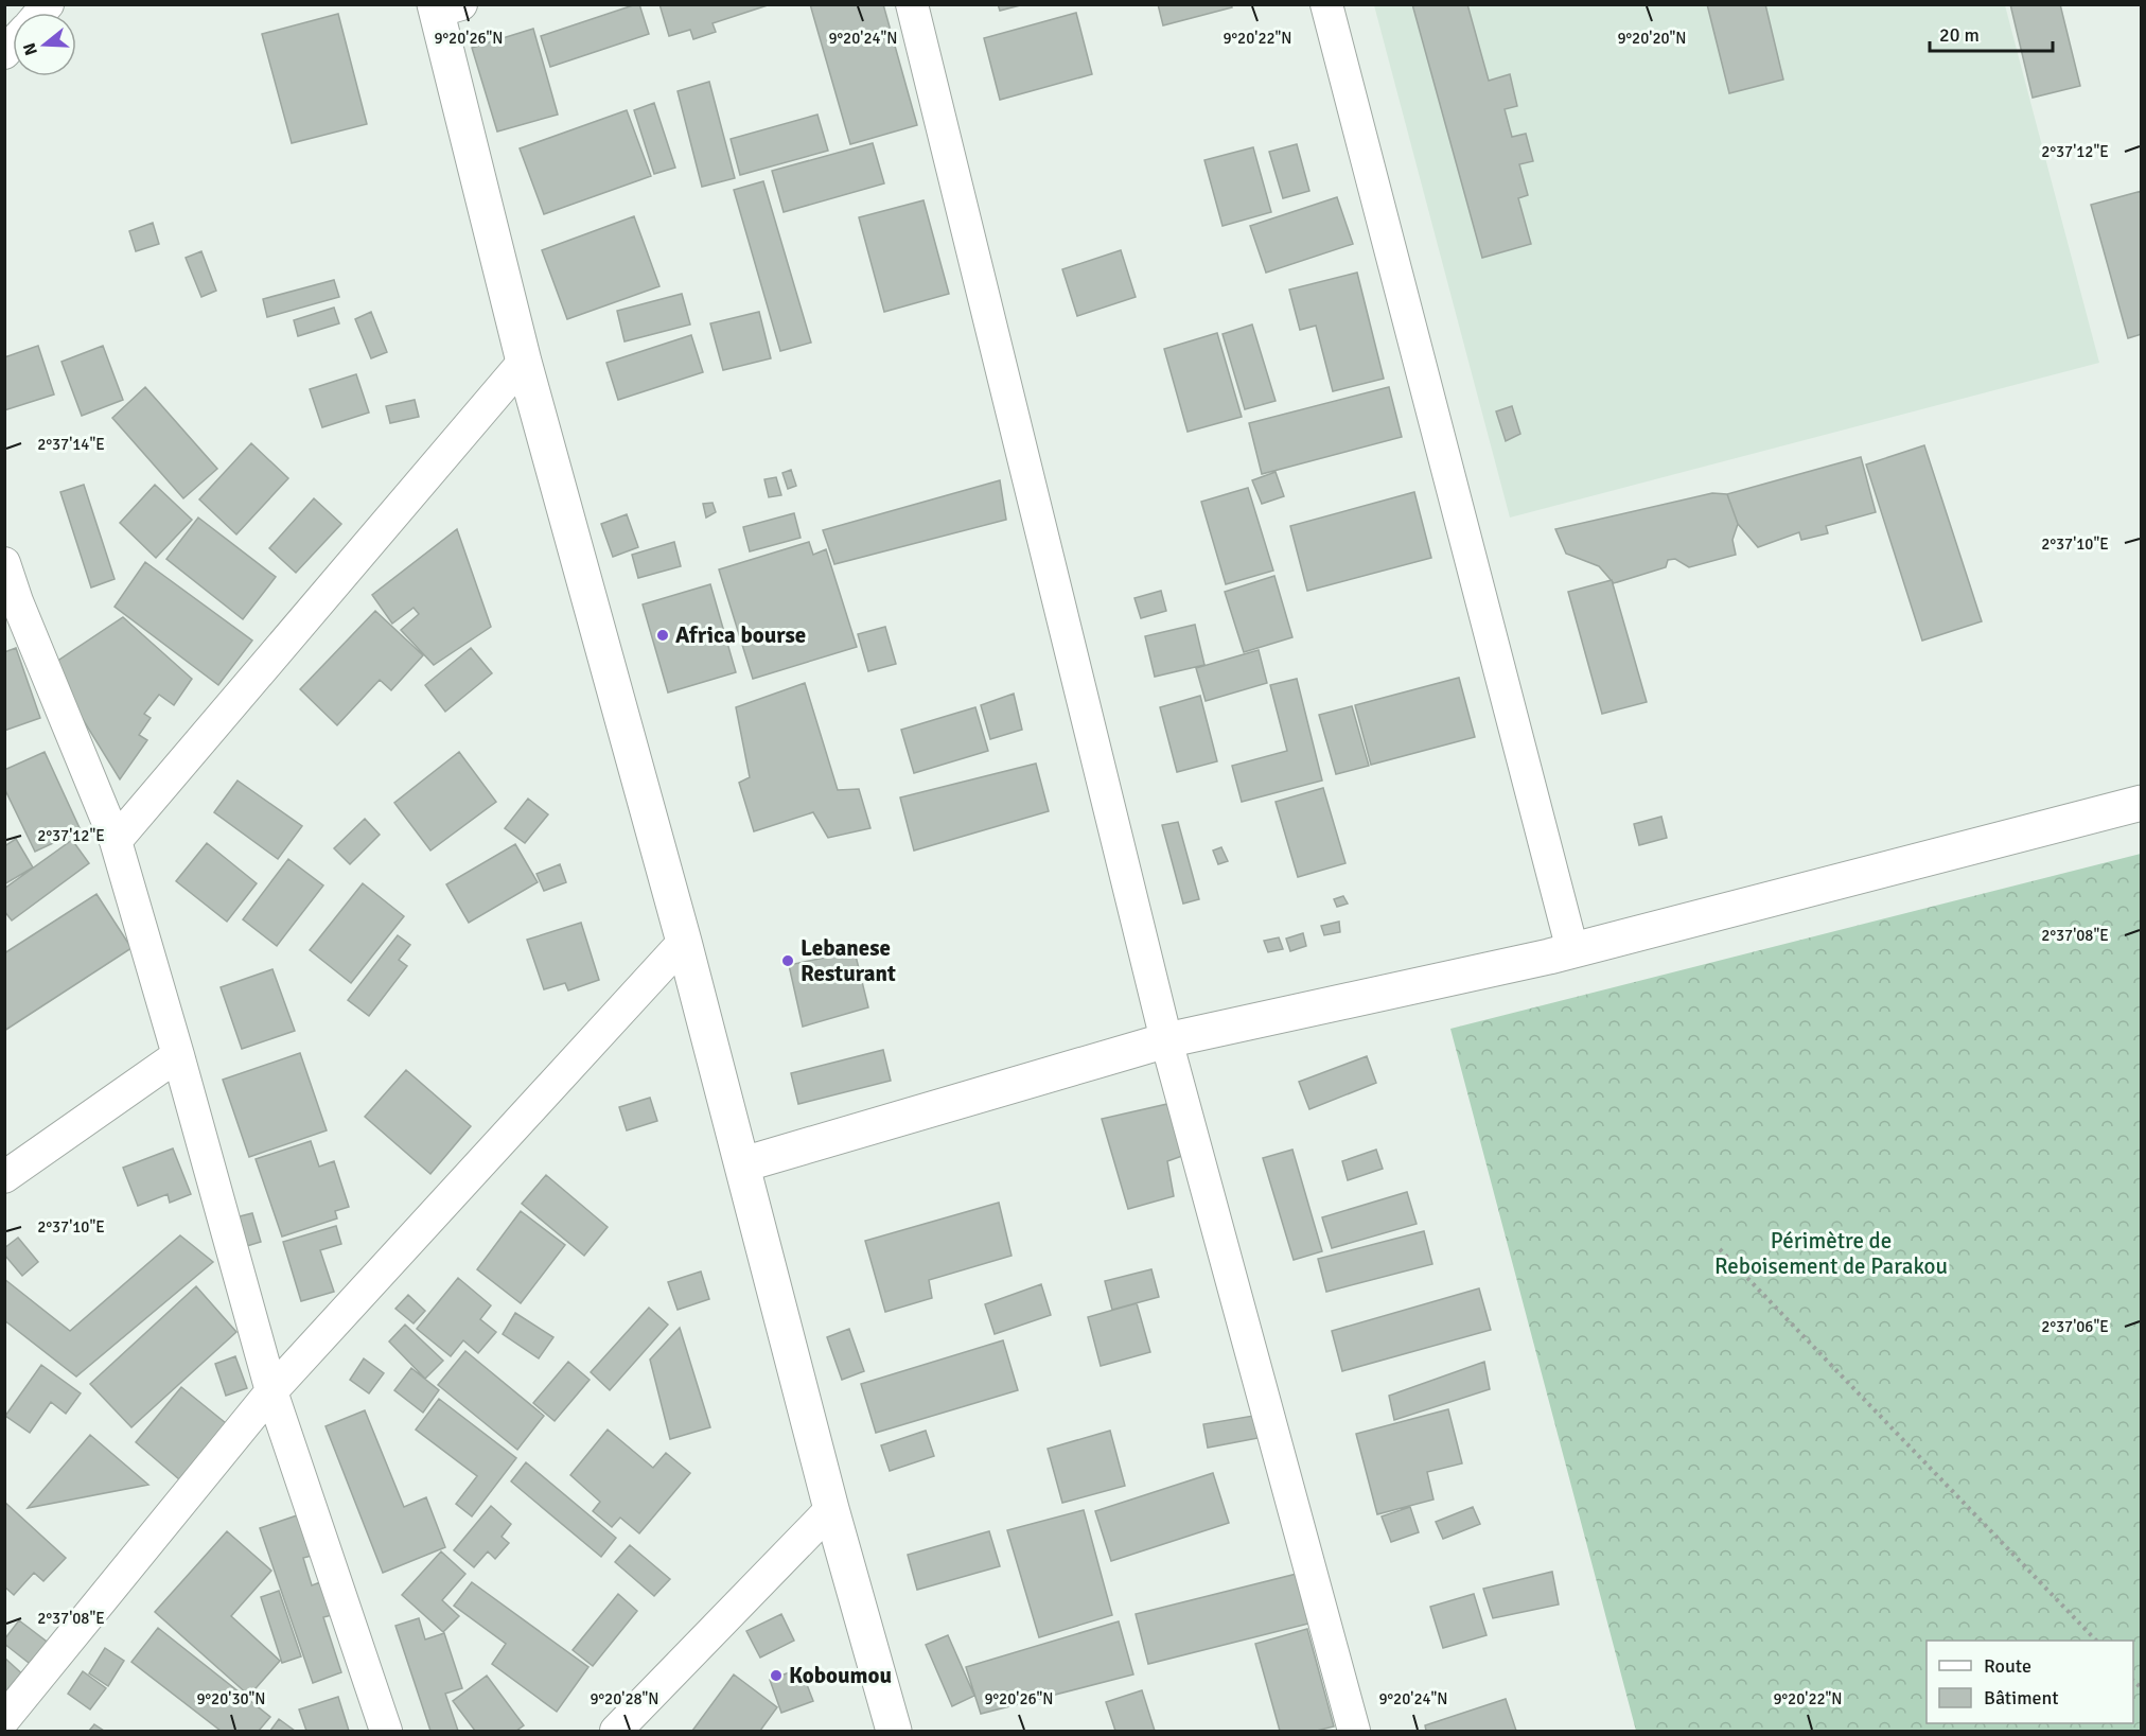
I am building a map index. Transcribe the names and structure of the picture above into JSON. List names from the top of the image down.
{
  "parks": ["Périmètre de Reboisement de Parakou"],
  "places": ["Africa bourse", "Lebanese Resturant", "Koboumou"],
  "legend": ["Route", "Bâtiment"],
  "scale_bar": "20 m",
  "north": "left",
  "coordinates": [
    "9°20'26\"N",
    "9°20'24\"N",
    "9°20'22\"N",
    "9°20'20\"N",
    "2°37'12\"E",
    "2°37'14\"E",
    "2°37'10\"E",
    "2°37'08\"E",
    "2°37'06\"E",
    "9°20'30\"N",
    "9°20'28\"N"
  ]
}
